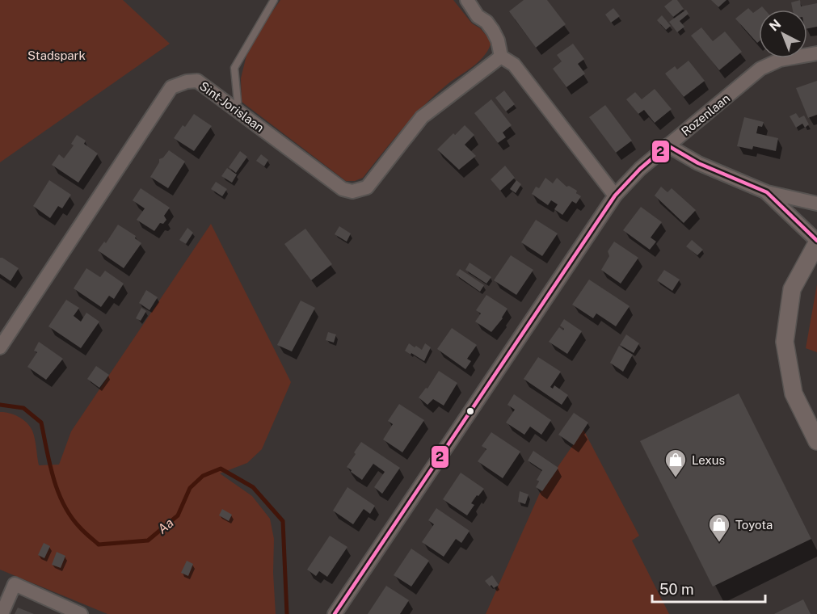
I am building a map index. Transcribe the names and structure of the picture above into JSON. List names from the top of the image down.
{
  "streets": {
    "street": ["Sint-Jorislaan", "Rozenlaan"]
  },
  "water": ["Aa"],
  "parks": ["Stadspark"],
  "places": {
    "shop": ["Lexus", "Toyota"]
  },
  "lines": ["transit line 2"],
  "scale_bar": "50 m",
  "north": "top left"
}
